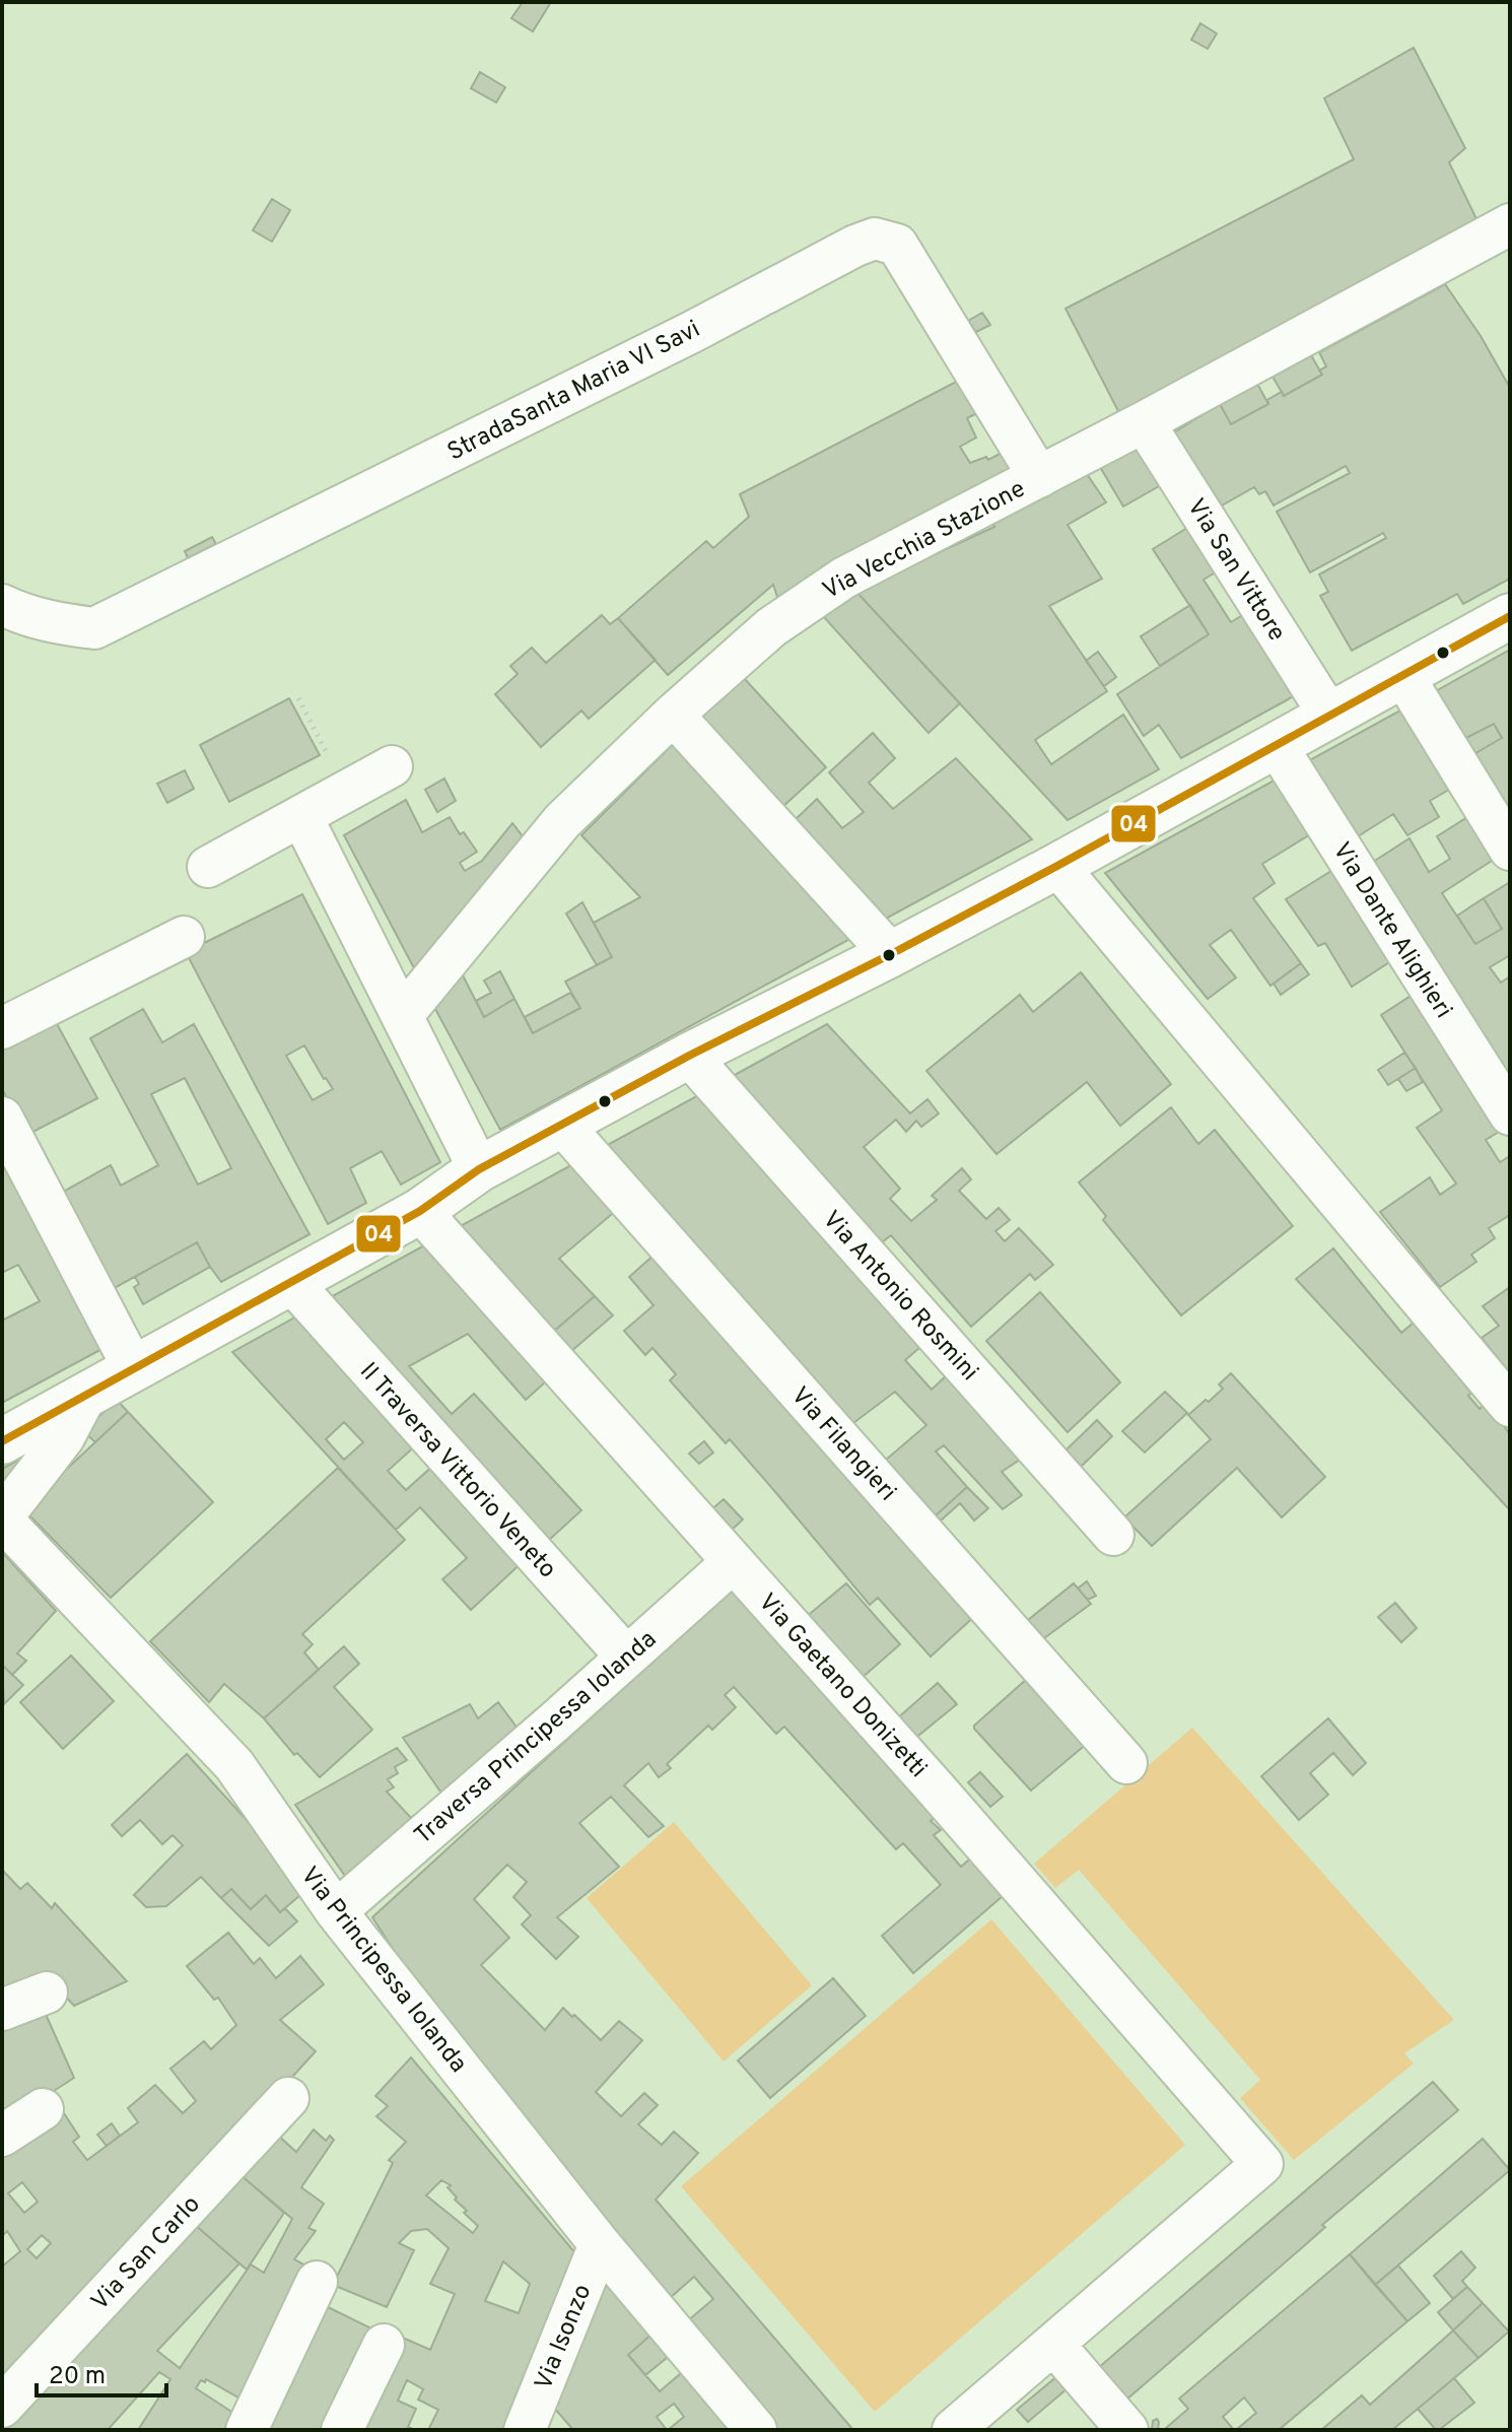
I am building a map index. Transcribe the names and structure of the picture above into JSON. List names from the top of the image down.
{
  "streets": {
    "street": [
      "StradaSanta Maria VI Savi",
      "Via Vecchia Stazione",
      "Via San Vittore",
      "Via Dante Alighieri",
      "Via Antonio Rosmini",
      "Via Filangieri",
      "II Traversa Vittorio Veneto",
      "Via Gaetano Donizetti",
      "Traversa Principessa Iolanda",
      "Via Principessa Iolanda",
      "Via San Carlo",
      "Via Isonzo"
    ]
  },
  "crossings": [
    ["StradaSanta Maria VI Savi", "Via Vecchia Stazione"],
    ["Via Vecchia Stazione", "Via San Vittore"],
    ["II Traversa Vittorio Veneto", "Traversa Principessa Iolanda"],
    ["Via Gaetano Donizetti", "Traversa Principessa Iolanda"],
    ["Traversa Principessa Iolanda", "Via Principessa Iolanda"],
    ["Via Principessa Iolanda", "Via Isonzo"]
  ],
  "lines": ["transit line 04"],
  "scale_bar": "20 m"
}
